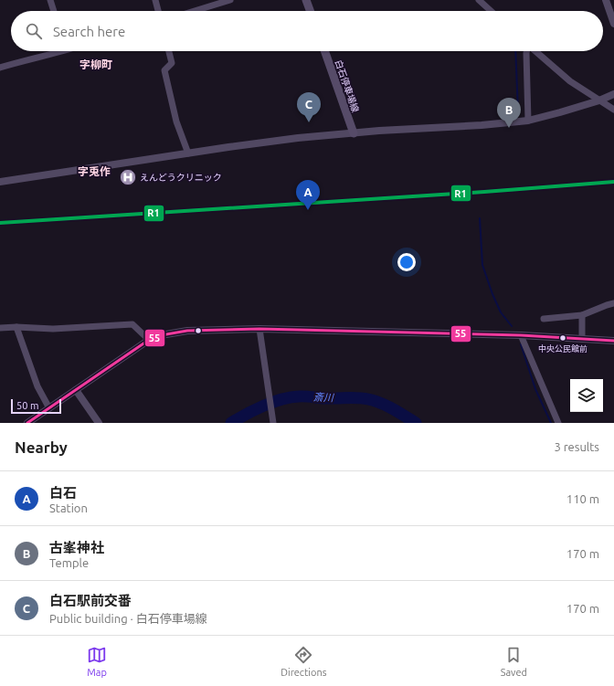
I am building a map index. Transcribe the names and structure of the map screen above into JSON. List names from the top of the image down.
{
  "streets": {
    "main road": ["白石停車場線"]
  },
  "districts": ["字柳町", "字兎作"],
  "water": ["斎川"],
  "places": {
    "hospital": ["えんどうクリニック"],
    "other": ["中央公民館前"]
  },
  "lines": ["transit line R1", "transit line 55"],
  "scale_bar": "50 m",
  "page": {
    "search": "Search here",
    "pins": ["C", "B", "A"],
    "scale": "50 m",
    "heading": ["Nearby", "3 results"],
    "list": [
      {
        "mark": "A",
        "name": "白石",
        "note": "Station",
        "value": "110 m"
      },
      {
        "mark": "B",
        "name": "古峯神社",
        "note": "Temple",
        "value": "170 m"
      },
      {
        "mark": "C",
        "name": "白石駅前交番",
        "note": "Public building · 白石停車場線",
        "value": "170 m"
      }
    ],
    "nav": ["Map", "Directions", "Saved"]
  }
}
